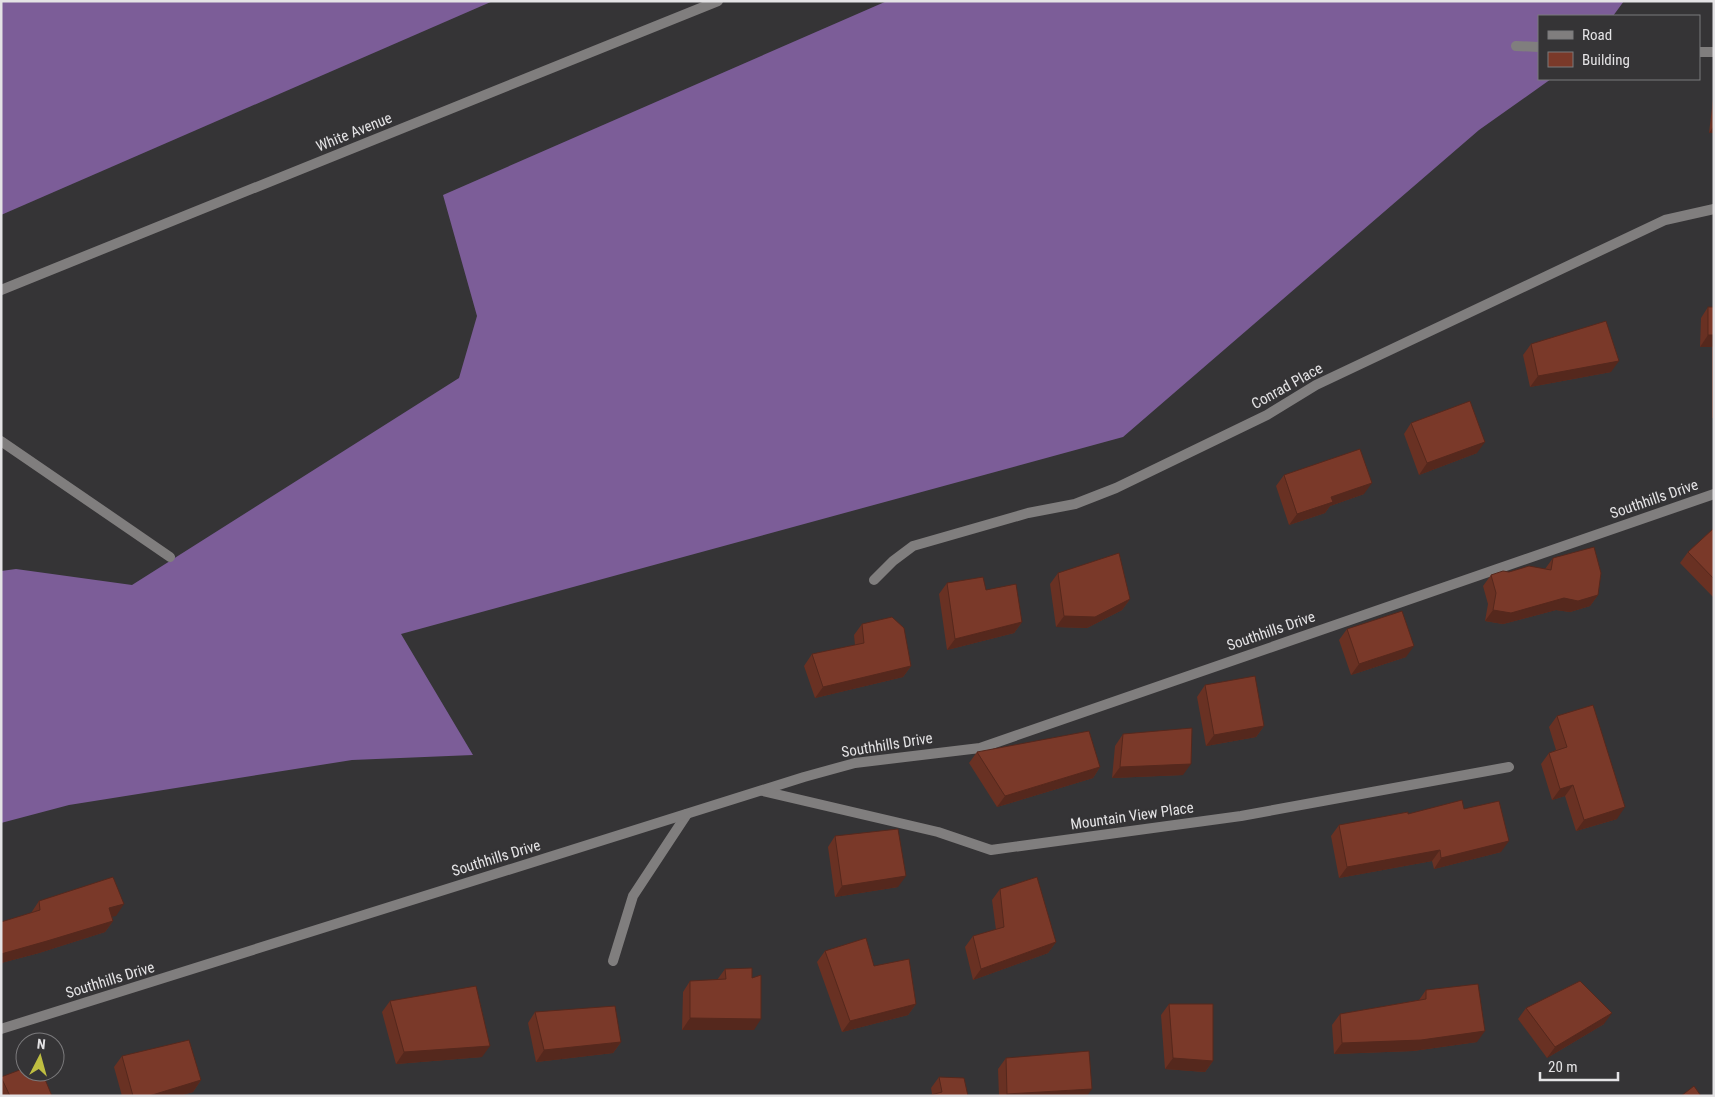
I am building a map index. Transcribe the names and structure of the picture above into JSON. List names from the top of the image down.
{
  "streets": {
    "street": [
      "White Avenue",
      "Conrad Place",
      "Southhills Drive",
      "Mountain View Place"
    ]
  },
  "crossings": [
    ["Southhills Drive", "Mountain View Place"]
  ],
  "legend": ["Road", "Building"],
  "scale_bar": "20 m",
  "north": "top"
}
